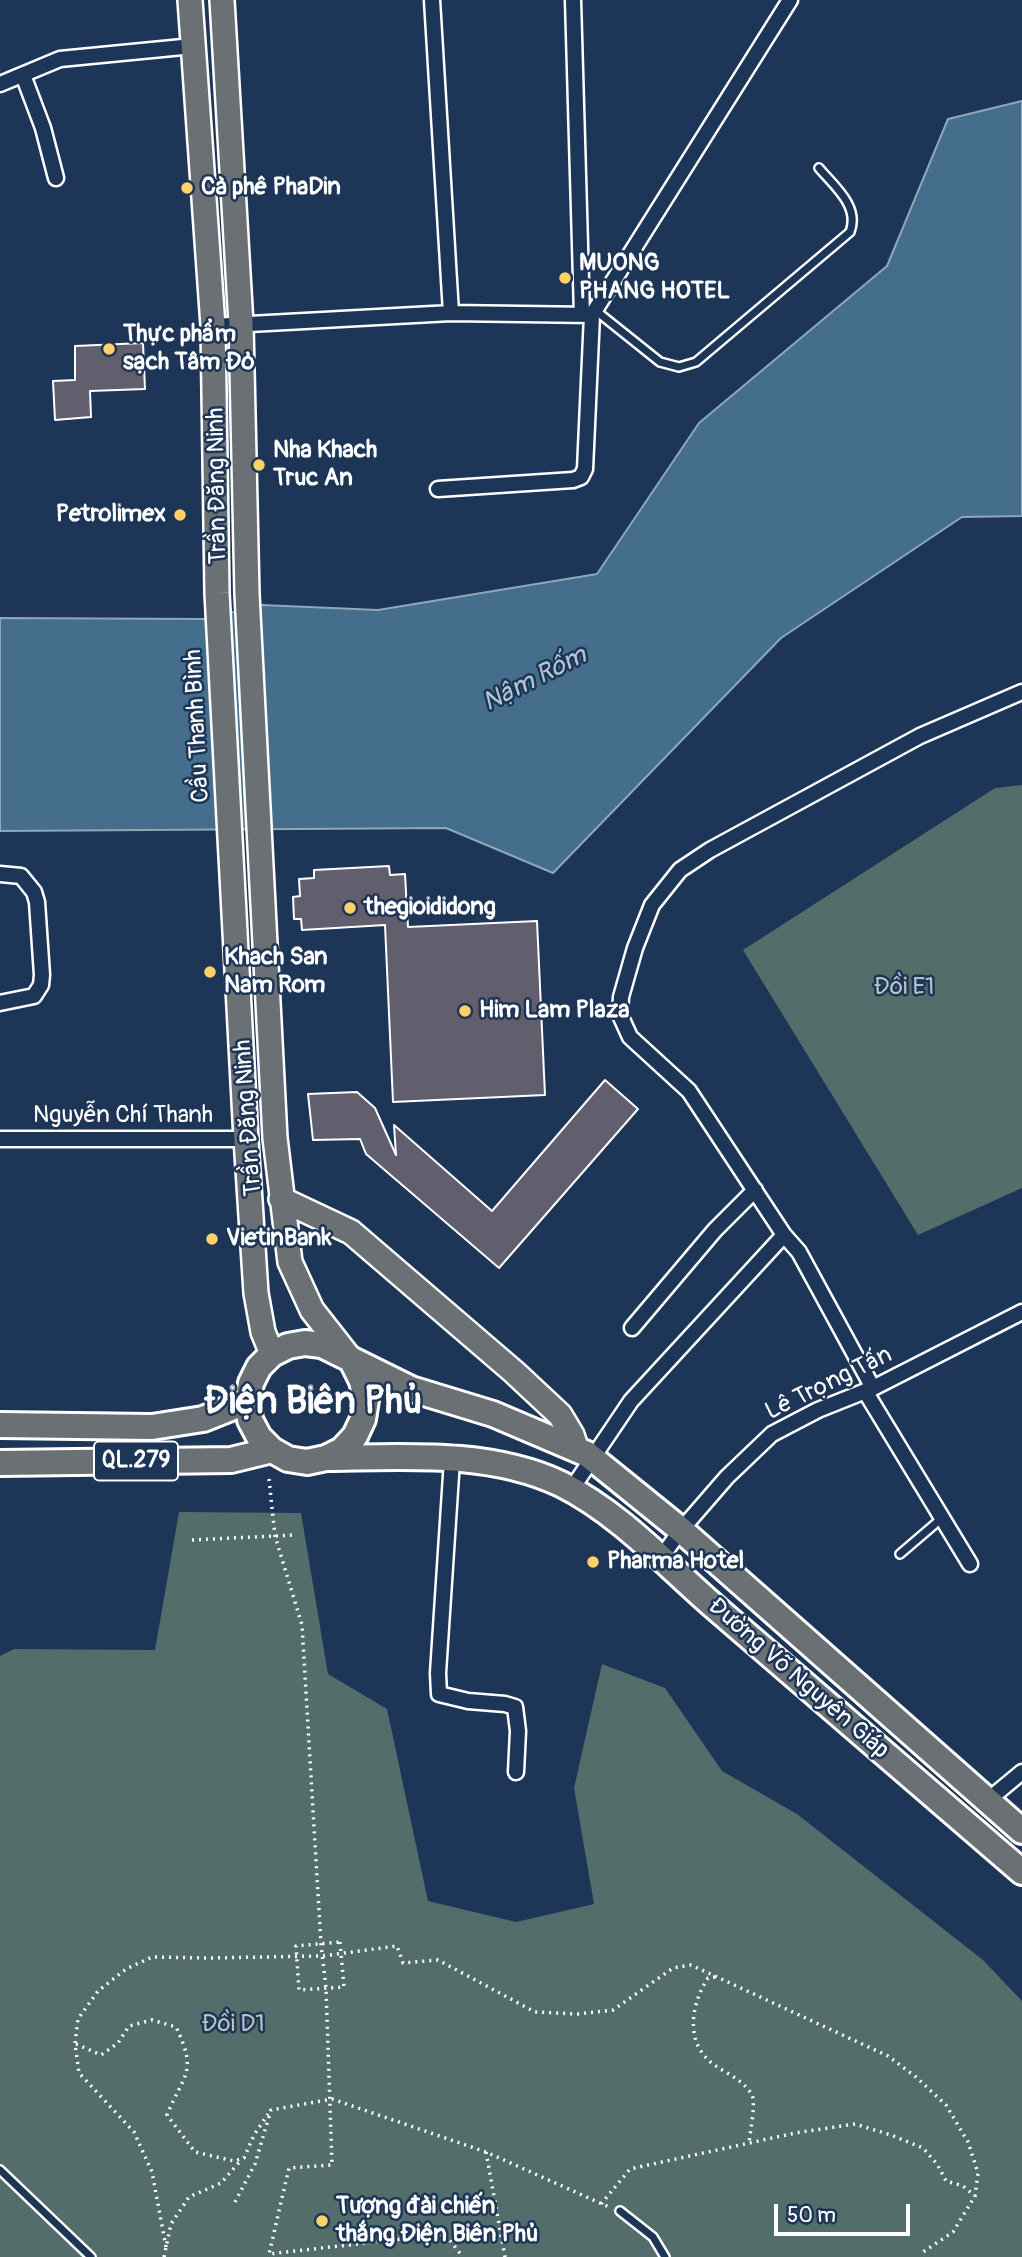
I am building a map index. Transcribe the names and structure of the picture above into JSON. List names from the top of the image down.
{
  "streets": {
    "highway": ["QL.279", "Đường Võ Nguyên Giáp"],
    "main road": ["Trần Đăng Ninh", "Cầu Thanh Bình"],
    "street": ["Nguyễn Chí Thanh", "Lê Trọng Tấn"]
  },
  "crossings": [
    ["Trần Đăng Ninh", "Cầu Thanh Bình"],
    ["Trần Đăng Ninh", "Nguyễn Chí Thanh"],
    ["Trần Đăng Ninh", "QL.279"],
    ["Trần Đăng Ninh", "Đường Võ Nguyên Giáp"],
    ["Lê Trọng Tấn", "Đường Võ Nguyên Giáp"],
    ["QL.279", "Đường Võ Nguyên Giáp"]
  ],
  "districts": ["Điện Biên Phủ"],
  "water": ["Nậm Rốm"],
  "parks": ["Đồi E1", "Đồi D1"],
  "places": [
    "Cà phê PhaDin",
    "MUONG PHANG HOTEL",
    "Thực phẩm sạch Tâm Đỏ",
    "Nha Khach Truc An",
    "Petrolimex",
    "thegioididong",
    "Khach San Nam Rom",
    "Him Lam Plaza",
    "VietinBank",
    "Pharma Hotel",
    "Tượng đài chiến thắng Điện Biên Phủ"
  ],
  "scale_bar": "50 m"
}
